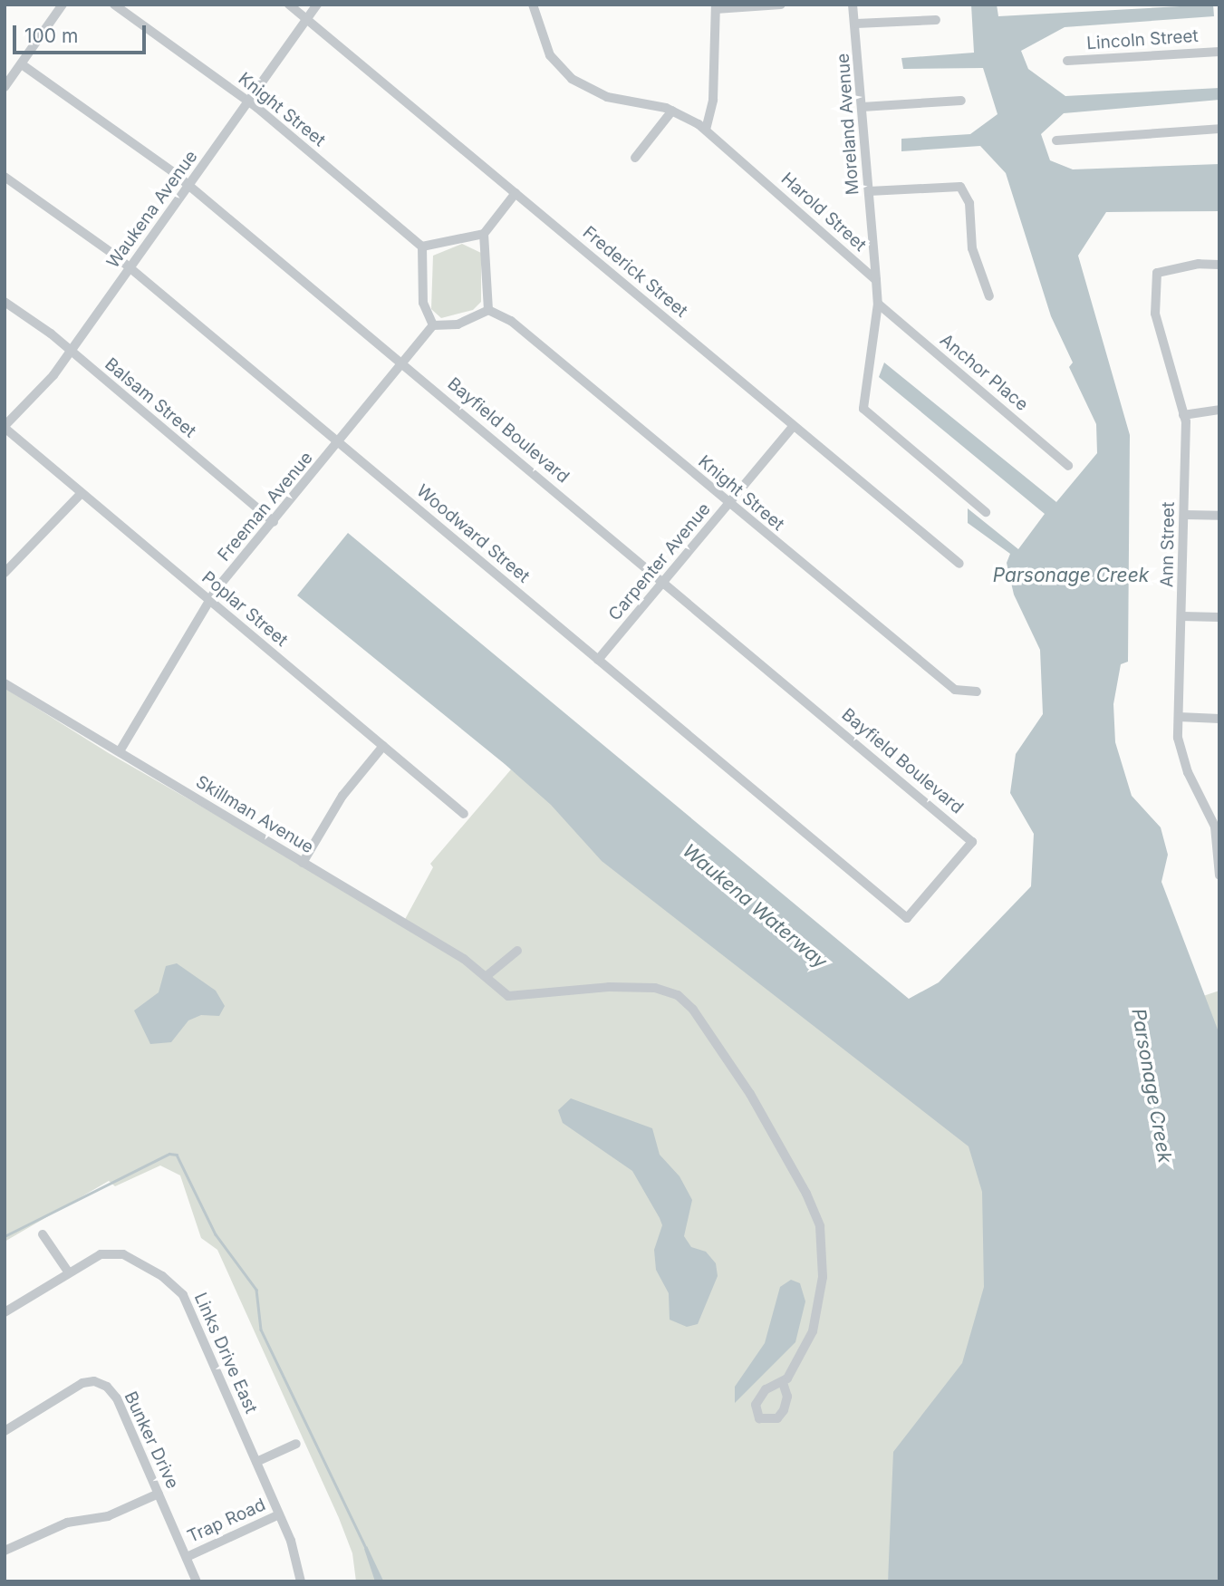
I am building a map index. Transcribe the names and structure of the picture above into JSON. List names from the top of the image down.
{
  "streets": {
    "street": [
      "Lincoln Street",
      "Knight Street",
      "Moreland Avenue",
      "Waukena Avenue",
      "Harold Street",
      "Frederick Street",
      "Anchor Place",
      "Balsam Street",
      "Bayfield Boulevard",
      "Freeman Avenue",
      "Woodward Street",
      "Ann Street",
      "Carpenter Avenue",
      "Poplar Street",
      "Skillman Avenue",
      "Links Drive East",
      "Bunker Drive",
      "Trap Road"
    ]
  },
  "crossings": [
    ["Knight Street", "Waukena Avenue"],
    ["Knight Street", "Carpenter Avenue"],
    ["Moreland Avenue", "Harold Street"],
    ["Waukena Avenue", "Frederick Street"],
    ["Waukena Avenue", "Balsam Street"],
    ["Waukena Avenue", "Bayfield Boulevard"],
    ["Waukena Avenue", "Woodward Street"],
    ["Waukena Avenue", "Poplar Street"],
    ["Frederick Street", "Carpenter Avenue"],
    ["Balsam Street", "Freeman Avenue"],
    ["Bayfield Boulevard", "Freeman Avenue"],
    ["Bayfield Boulevard", "Woodward Street"],
    ["Bayfield Boulevard", "Carpenter Avenue"],
    ["Freeman Avenue", "Woodward Street"],
    ["Freeman Avenue", "Poplar Street"],
    ["Freeman Avenue", "Skillman Avenue"],
    ["Woodward Street", "Carpenter Avenue"],
    ["Links Drive East", "Trap Road"],
    ["Bunker Drive", "Trap Road"]
  ],
  "water": ["Parsonage Creek", "Waukena Waterway"],
  "scale_bar": "100 m"
}
